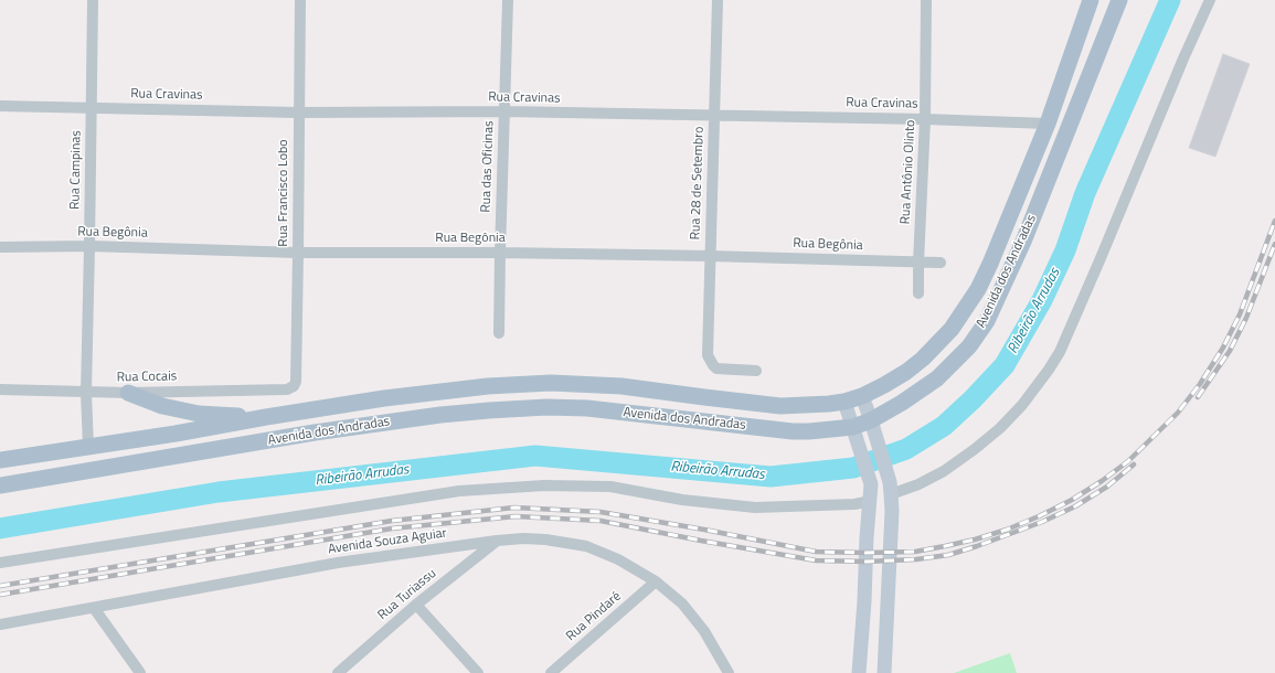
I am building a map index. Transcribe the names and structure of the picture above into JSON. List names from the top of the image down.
{
  "streets": {
    "main road": ["Avenida dos Andradas"],
    "street": [
      "Rua Cravinas",
      "Rua das Oficinas",
      "Rua Campinas",
      "Rua Antônio Olinto",
      "Rua 28 de Setembro",
      "Rua Francisco Lobo",
      "Rua Begônia",
      "Rua Cocais",
      "Avenida Souza Aguiar",
      "Rua Turiassu",
      "Rua Pindaré"
    ]
  },
  "crossings": [
    ["Rua Cravinas", "Rua das Oficinas"],
    ["Rua Cravinas", "Rua Campinas"],
    ["Rua Cravinas", "Rua Antônio Olinto"],
    ["Rua Cravinas", "Rua 28 de Setembro"],
    ["Rua Cravinas", "Rua Francisco Lobo"],
    ["Rua Cravinas", "Avenida dos Andradas"],
    ["Rua das Oficinas", "Rua Begônia"],
    ["Rua Campinas", "Rua Begônia"],
    ["Rua Campinas", "Avenida dos Andradas"],
    ["Rua Campinas", "Rua Cocais"],
    ["Rua Antônio Olinto", "Rua Begônia"],
    ["Rua 28 de Setembro", "Rua Begônia"],
    ["Rua Francisco Lobo", "Rua Begônia"],
    ["Rua Francisco Lobo", "Rua Cocais"],
    ["Avenida Souza Aguiar", "Rua Turiassu"],
    ["Avenida Souza Aguiar", "Rua Pindaré"]
  ],
  "water": ["Ribeirão Arrudas"]
}
